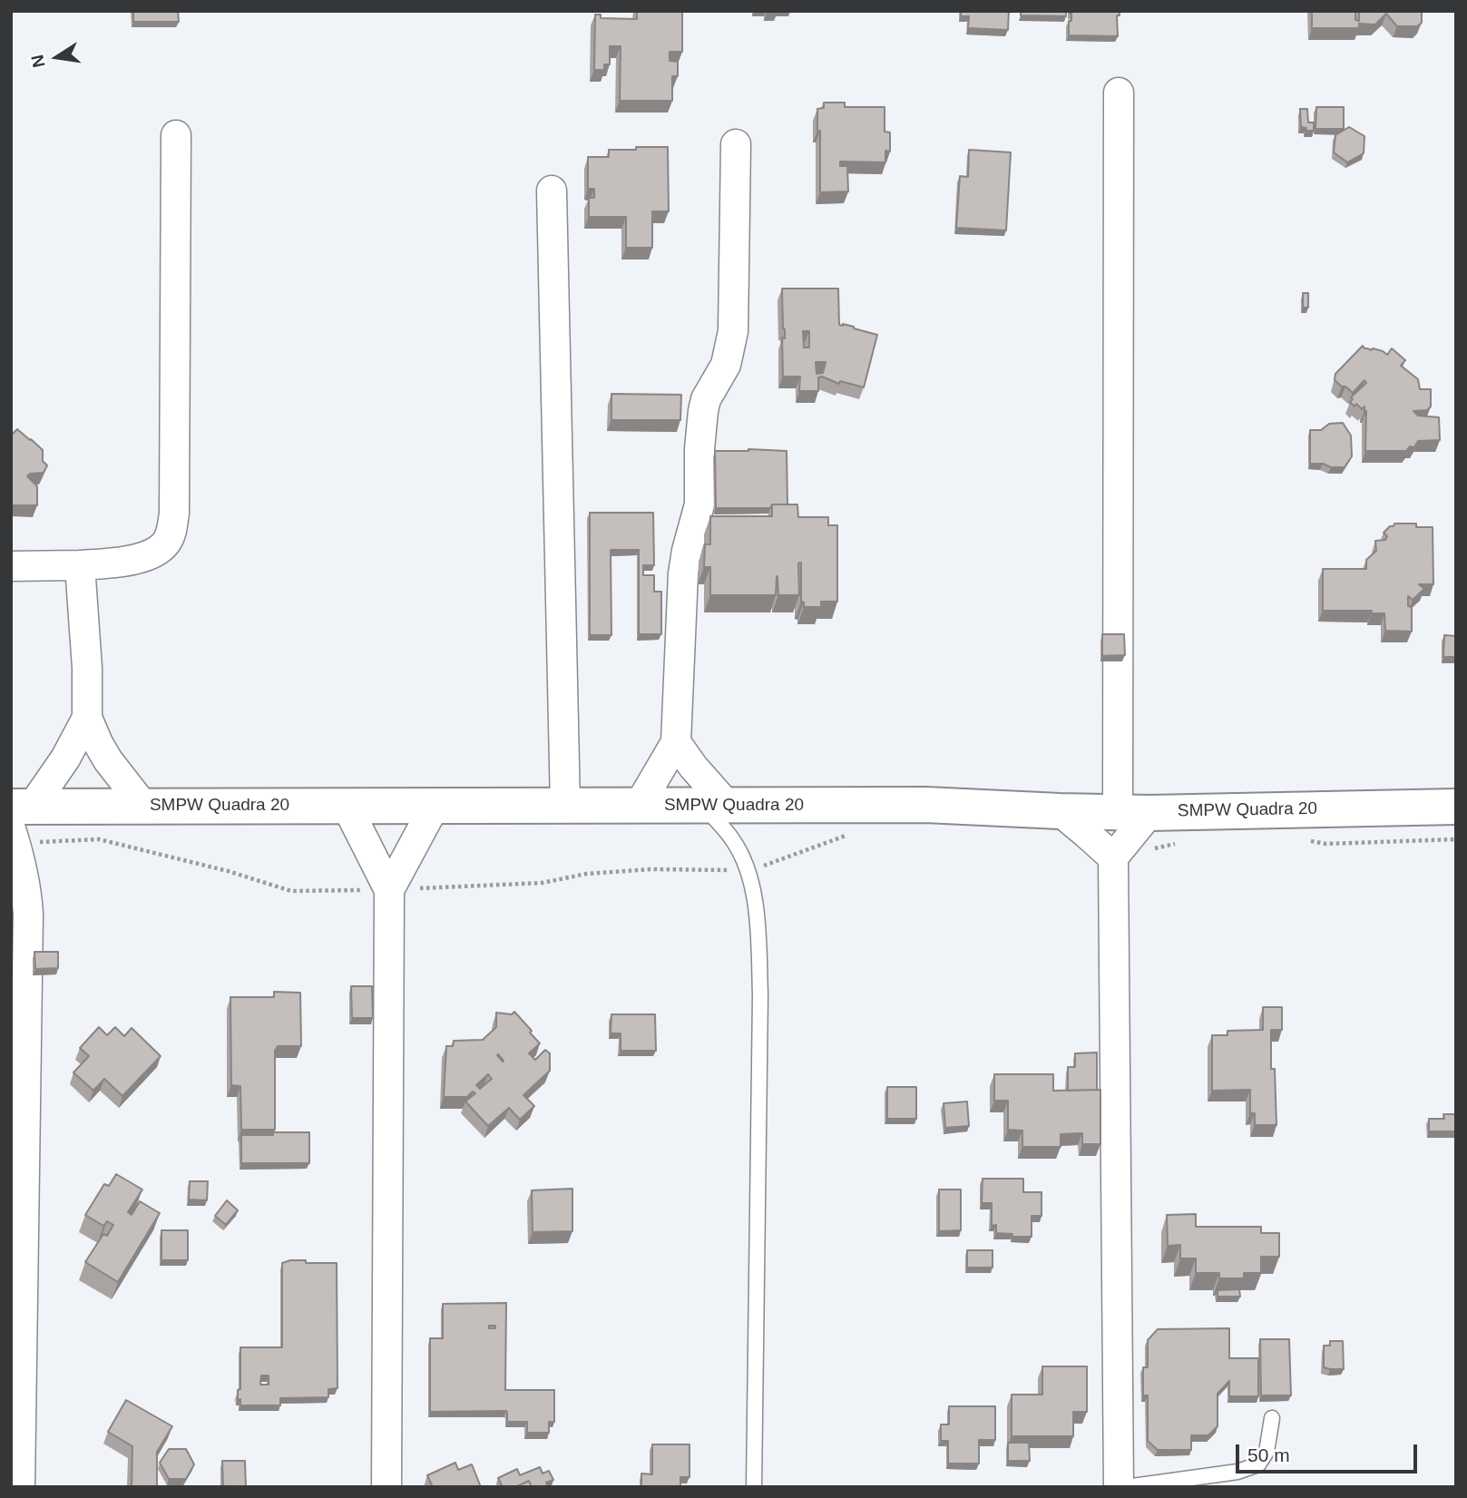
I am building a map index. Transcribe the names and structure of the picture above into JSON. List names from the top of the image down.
{
  "streets": {
    "street": ["SMPW Quadra 20"]
  },
  "scale_bar": "50 m",
  "north": "left"
}
